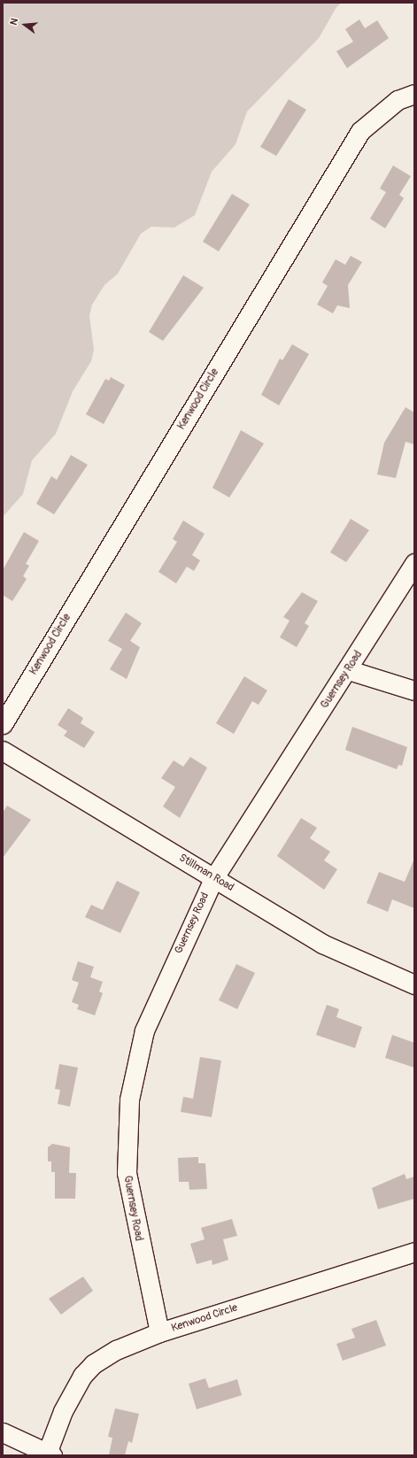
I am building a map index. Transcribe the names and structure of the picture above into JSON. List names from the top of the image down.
{
  "streets": {
    "street": ["Kenwood Circle", "Guernsey Road", "Stillman Road"]
  },
  "crossings": [
    ["Kenwood Circle", "Guernsey Road"],
    ["Guernsey Road", "Stillman Road"]
  ],
  "north": "left"
}
